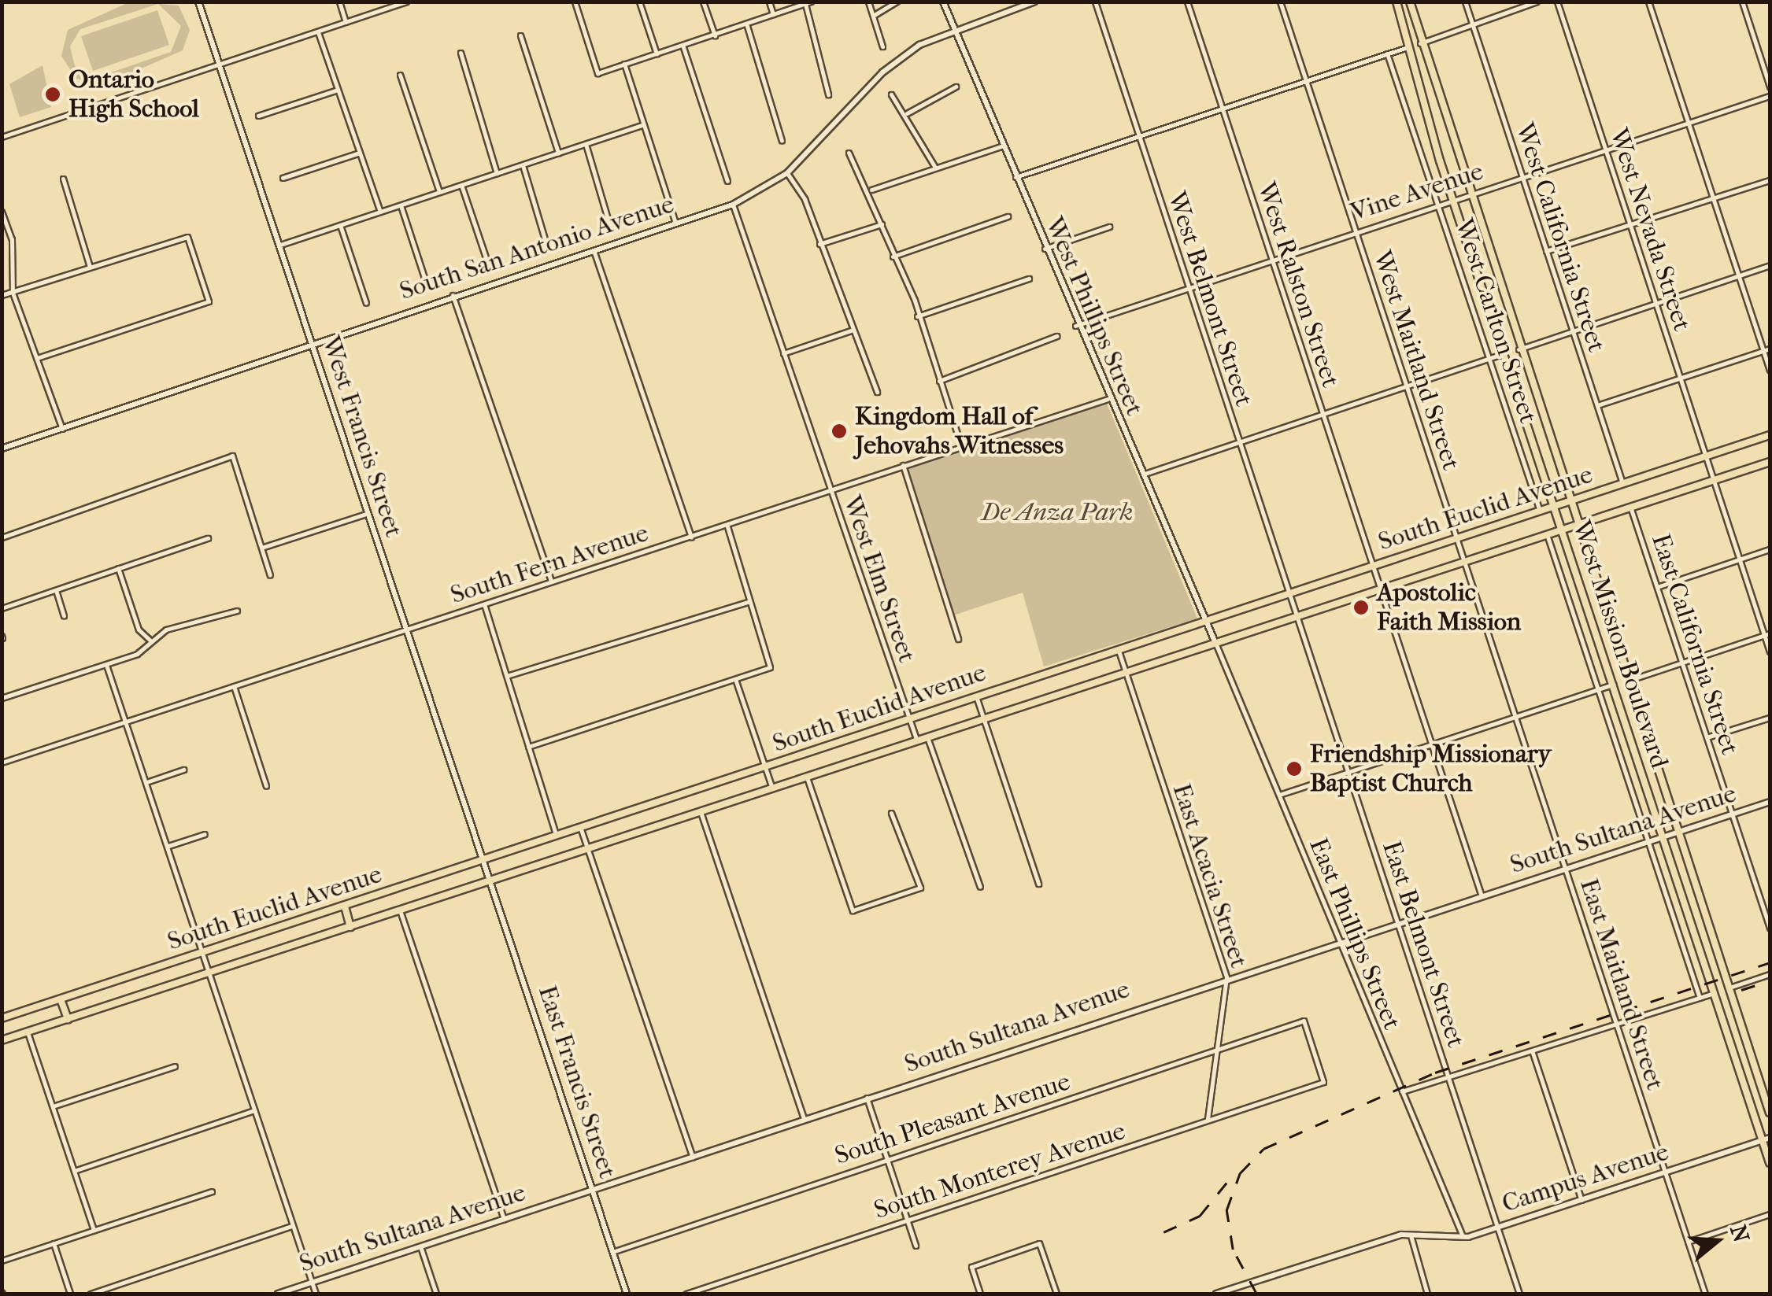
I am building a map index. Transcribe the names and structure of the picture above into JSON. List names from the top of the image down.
{
  "streets": {
    "main road": ["South Euclid Avenue", "West Mission Boulevard"],
    "street": [
      "Vine Avenue",
      "West Nevada Street",
      "West California Street",
      "South San Antonio Avenue",
      "West Ralston Street",
      "West Belmont Street",
      "West Phillips Street",
      "West Carlton Street",
      "West Maitland Street",
      "West Francis Street",
      "South Fern Avenue",
      "West Elm Street",
      "East California Street",
      "South Sultana Avenue",
      "East Acacia Street",
      "East Phillips Street",
      "East Belmont Street",
      "East Maitland Street",
      "East Francis Street",
      "South Pleasant Avenue",
      "South Monterey Avenue",
      "Campus Avenue"
    ]
  },
  "crossings": [
    ["Vine Avenue", "West Nevada Street"],
    ["Vine Avenue", "West California Street"],
    ["Vine Avenue", "West Ralston Street"],
    ["Vine Avenue", "West Belmont Street"],
    ["Vine Avenue", "West Phillips Street"],
    ["Vine Avenue", "West Carlton Street"],
    ["Vine Avenue", "West Maitland Street"],
    ["Vine Avenue", "West Mission Boulevard"],
    ["West Nevada Street", "South Euclid Avenue"],
    ["West California Street", "South Euclid Avenue"],
    ["South San Antonio Avenue", "West Phillips Street"],
    ["South San Antonio Avenue", "West Francis Street"],
    ["South San Antonio Avenue", "West Elm Street"],
    ["West Ralston Street", "South Euclid Avenue"],
    ["West Ralston Street", "South Sultana Avenue"],
    ["West Belmont Street", "South Euclid Avenue"],
    ["West Belmont Street", "East Belmont Street"],
    ["West Phillips Street", "South Euclid Avenue"],
    ["West Phillips Street", "South Fern Avenue"],
    ["West Phillips Street", "East Phillips Street"],
    ["West Carlton Street", "South Euclid Avenue"],
    ["West Maitland Street", "South Euclid Avenue"],
    ["West Maitland Street", "East Maitland Street"],
    ["West Francis Street", "South Euclid Avenue"],
    ["West Francis Street", "South Fern Avenue"],
    ["West Francis Street", "East Francis Street"],
    ["South Euclid Avenue", "West Elm Street"],
    ["South Euclid Avenue", "West Mission Boulevard"],
    ["South Euclid Avenue", "East California Street"],
    ["South Euclid Avenue", "East Acacia Street"],
    ["South Euclid Avenue", "East Phillips Street"],
    ["South Euclid Avenue", "East Belmont Street"],
    ["South Euclid Avenue", "East Maitland Street"],
    ["South Euclid Avenue", "East Francis Street"],
    ["South Fern Avenue", "West Elm Street"],
    ["West Mission Boulevard", "South Sultana Avenue"],
    ["West Mission Boulevard", "Campus Avenue"],
    ["East California Street", "South Sultana Avenue"],
    ["South Sultana Avenue", "East Acacia Street"],
    ["South Sultana Avenue", "East Phillips Street"],
    ["South Sultana Avenue", "East Belmont Street"],
    ["South Sultana Avenue", "East Maitland Street"],
    ["South Sultana Avenue", "East Francis Street"],
    ["East Acacia Street", "South Pleasant Avenue"],
    ["East Acacia Street", "South Monterey Avenue"],
    ["East Phillips Street", "Campus Avenue"],
    ["East Belmont Street", "Campus Avenue"],
    ["East Maitland Street", "Campus Avenue"],
    ["East Francis Street", "South Pleasant Avenue"],
    ["South Pleasant Avenue", "South Monterey Avenue"]
  ],
  "parks": ["De Anza Park"],
  "places": [
    "Ontario High School",
    "Kingdom Hall of Jehovahs Witnesses",
    "Apostolic Faith Mission",
    "Friendship Missionary Baptist Church"
  ],
  "north": "right"
}
